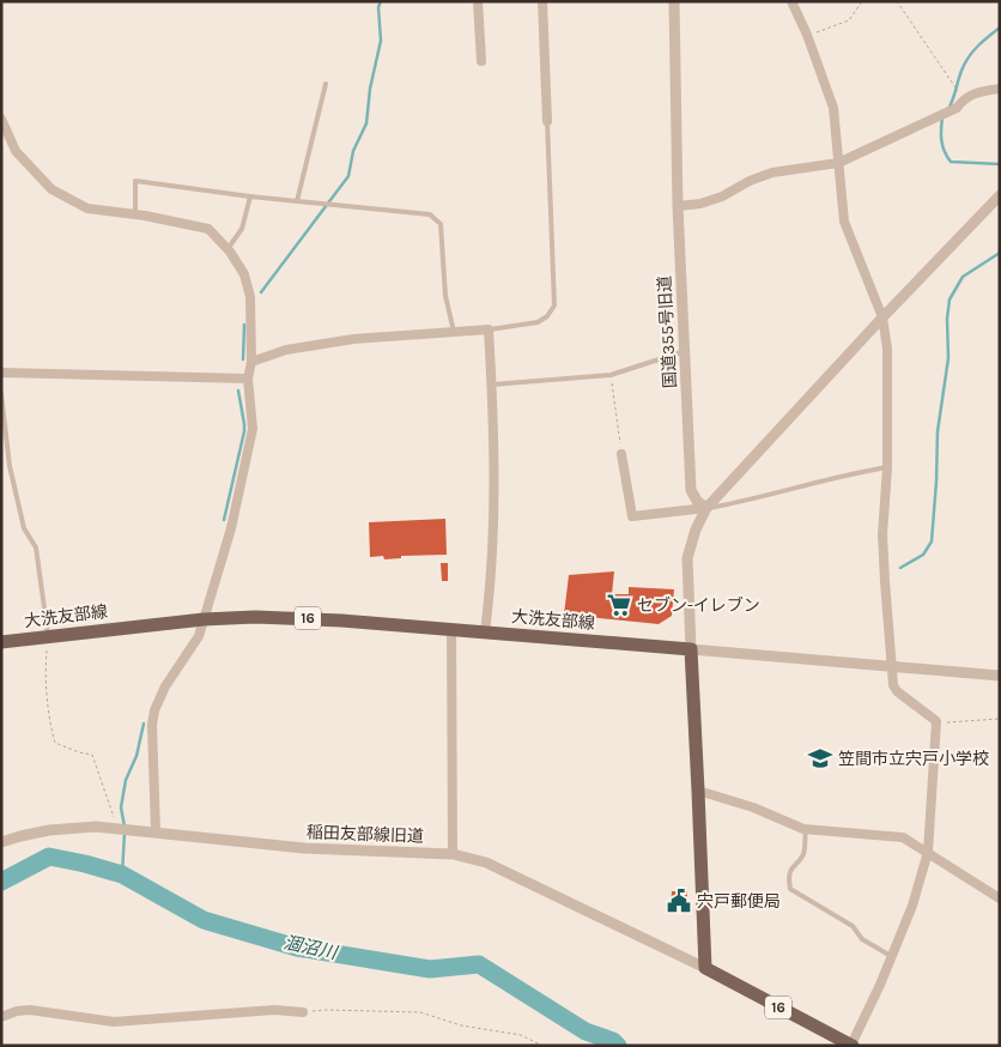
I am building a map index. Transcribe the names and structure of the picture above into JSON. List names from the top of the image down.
{
  "streets": {
    "main road": ["大洗友部線", "16"],
    "street": ["国道355号旧道", "稲田友部線旧道"]
  },
  "crossings": [
    ["16", "稲田友部線旧道"]
  ],
  "water": ["涸沼川"],
  "places": {
    "supermarket": ["セブン-イレブン"],
    "school or university": ["笠間市立宍戸小学校"],
    "public building": ["宍戸郵便局"]
  }
}
